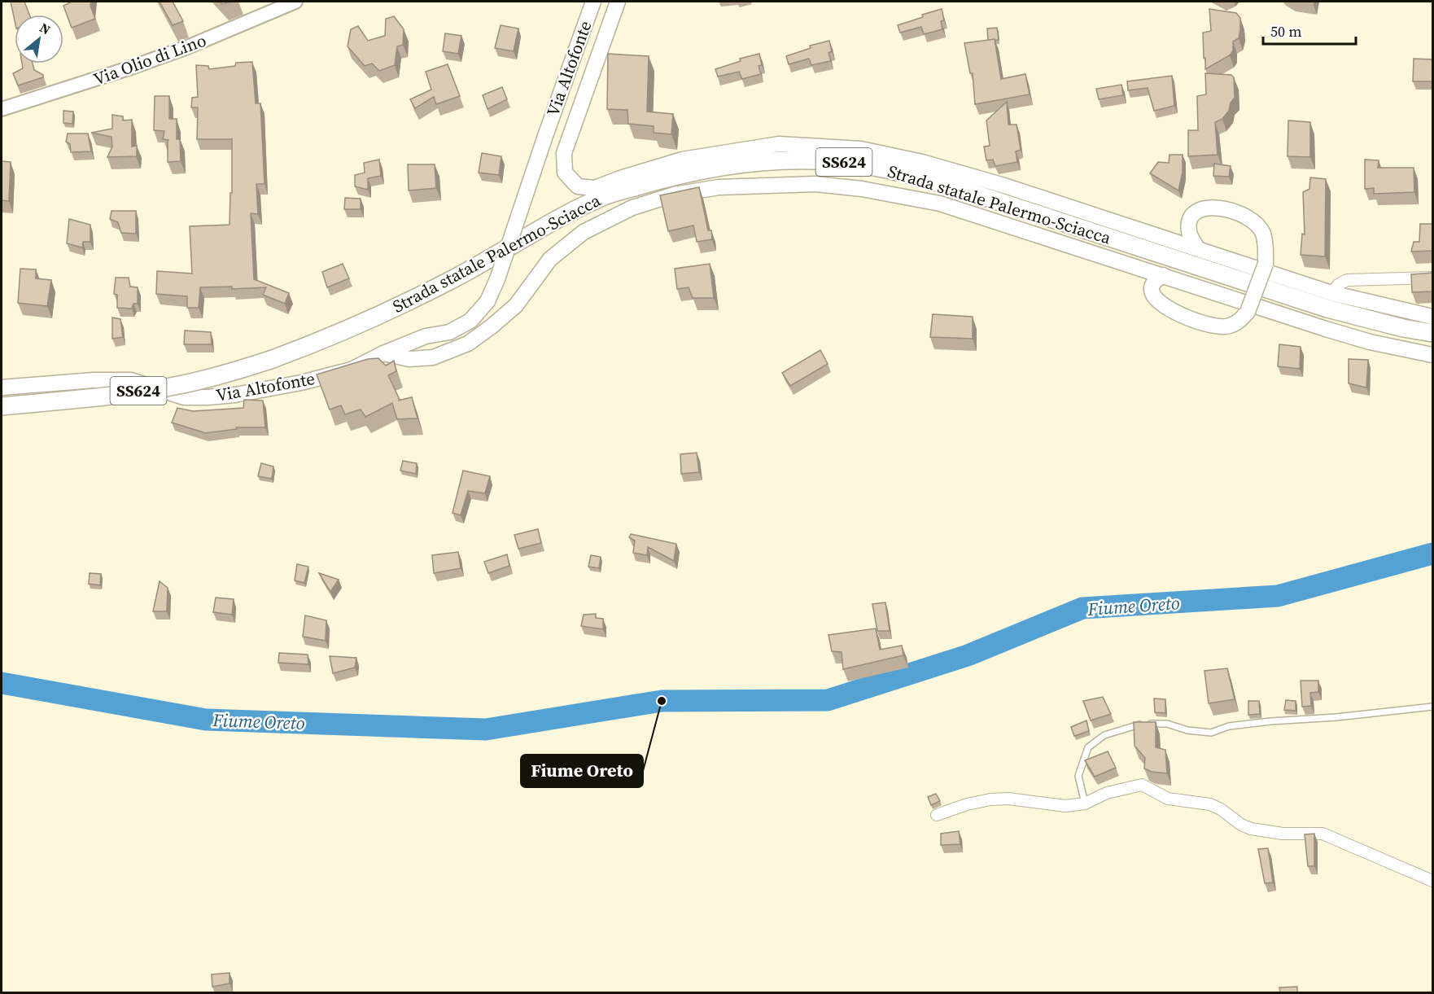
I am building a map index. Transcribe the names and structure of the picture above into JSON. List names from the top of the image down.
{
  "streets": {
    "main road": ["Via Altofonte", "SS624", "Strada statale Palermo-Sciacca"],
    "street": ["Via Olio di Lino"]
  },
  "water": ["Fiume Oreto"],
  "places": ["Fiume Oreto"],
  "scale_bar": "50 m",
  "north": "top right"
}
